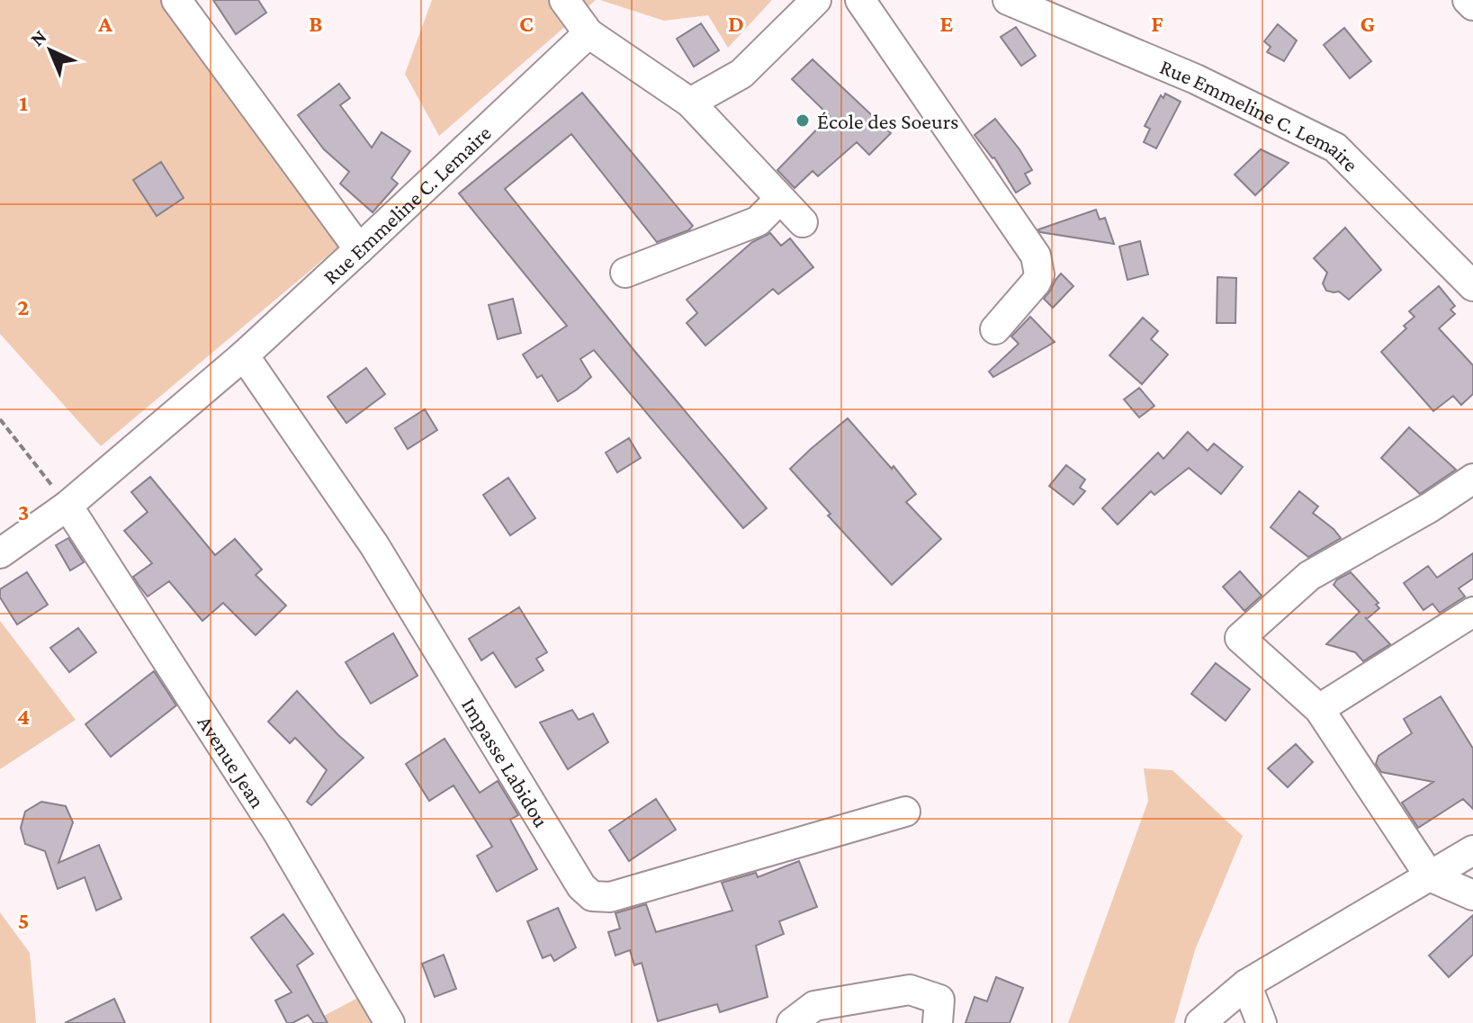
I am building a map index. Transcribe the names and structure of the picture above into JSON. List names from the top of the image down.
{
  "streets": {
    "street": ["Rue Emmeline C. Lemaire", "Avenue Jean", "Impasse Labidou"]
  },
  "crossings": [
    ["Rue Emmeline C. Lemaire", "Avenue Jean"],
    ["Rue Emmeline C. Lemaire", "Impasse Labidou"]
  ],
  "places": ["École des Soeurs"],
  "north": "top left",
  "grid": {
    "columns": [
      "A",
      "B",
      "C",
      "D",
      "E",
      "F",
      "G"
    ],
    "rows": [
      "1",
      "2",
      "3",
      "4",
      "5"
    ]
  }
}
